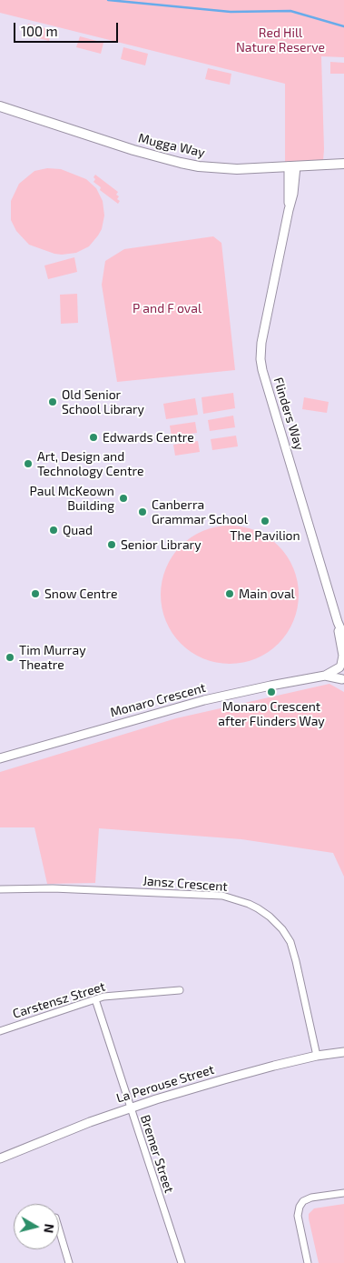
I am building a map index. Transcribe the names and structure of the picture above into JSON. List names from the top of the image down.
{
  "streets": {
    "main road": ["Mugga Way"],
    "street": [
      "Flinders Way",
      "Monaro Crescent",
      "Jansz Crescent",
      "Carstensz Street",
      "La Perouse Street",
      "Bremer Street"
    ]
  },
  "crossings": [
    ["Mugga Way", "Flinders Way"],
    ["Flinders Way", "Monaro Crescent"],
    ["Jansz Crescent", "La Perouse Street"],
    ["Carstensz Street", "Bremer Street"],
    ["La Perouse Street", "Bremer Street"]
  ],
  "parks": ["Red Hill Nature Reserve", "P and F oval"],
  "places": [
    "Old Senior School Library",
    "Edwards Centre",
    "Art, Design and Technology Centre",
    "Paul McKeown Building",
    "Canberra Grammar School",
    "The Pavilion",
    "Quad",
    "Senior Library",
    "Snow Centre",
    "Main oval",
    "Tim Murray Theatre",
    "Monaro Crescent after Flinders Way"
  ],
  "scale_bar": "100 m",
  "north": "right"
}
